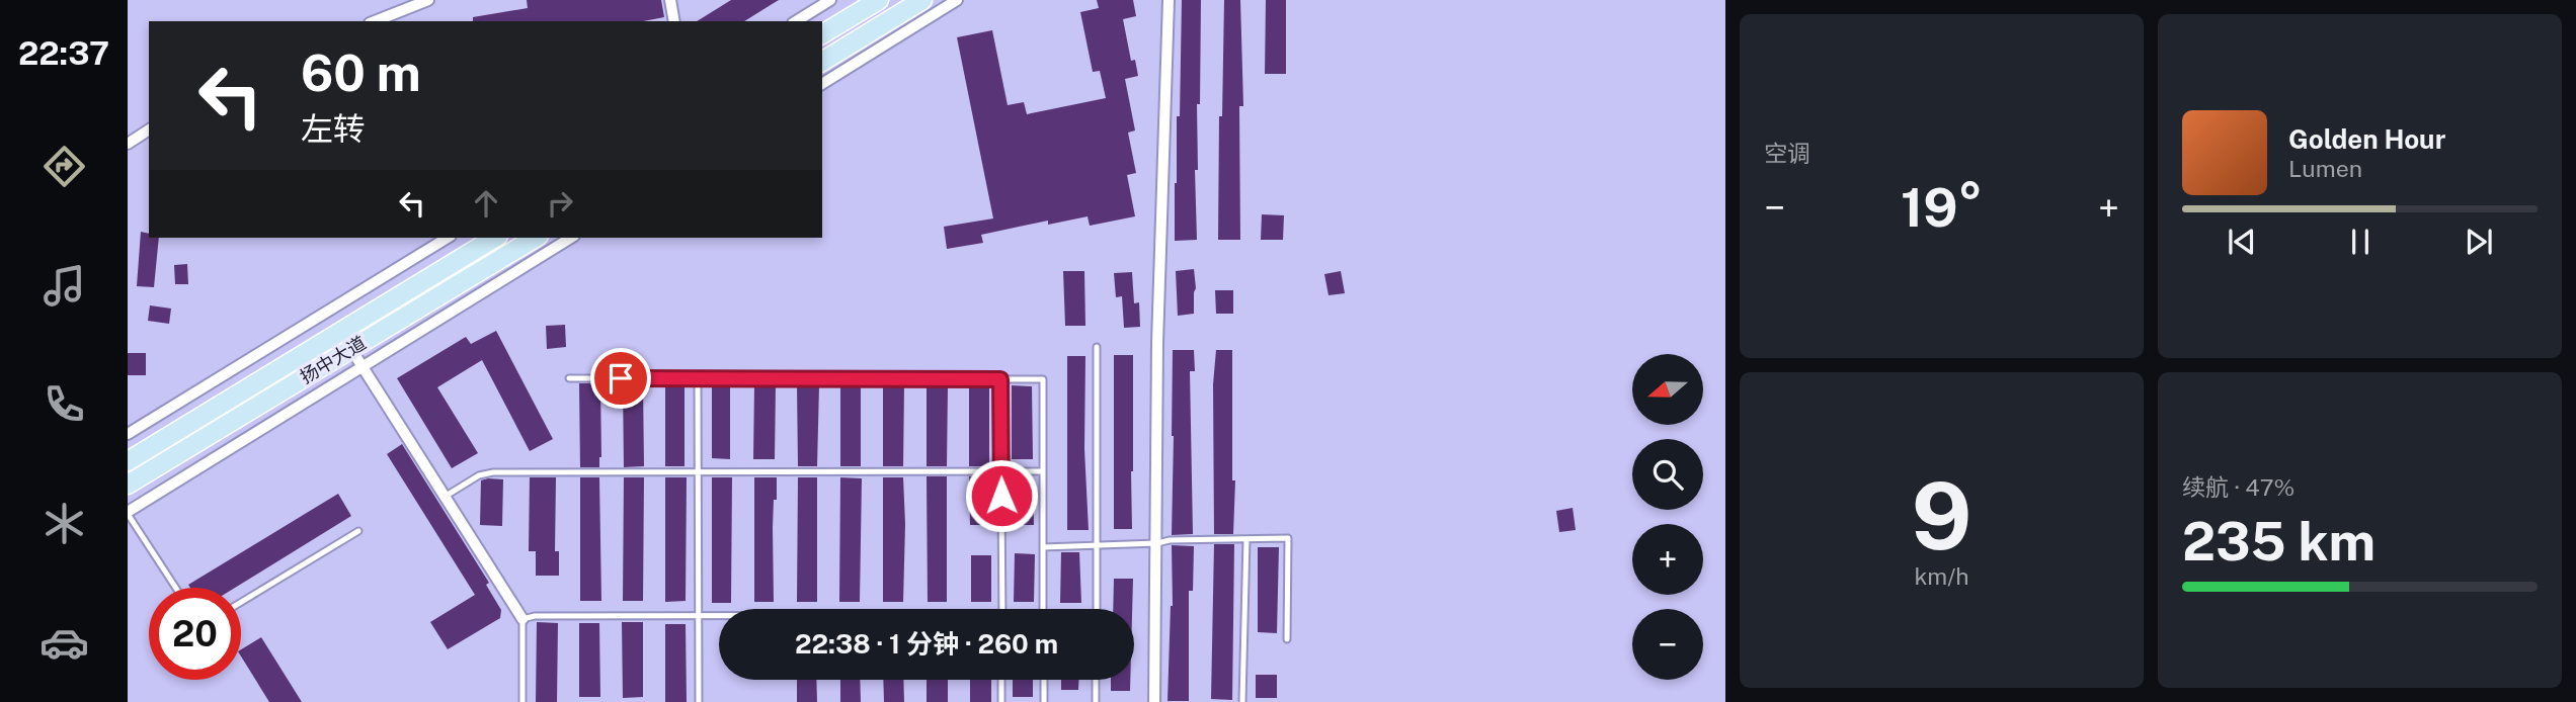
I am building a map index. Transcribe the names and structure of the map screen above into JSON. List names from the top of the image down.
{
  "streets": {
    "main road": ["扬中大道"]
  },
  "north": "left",
  "page": {
    "tabs": "22:37",
    "tile": [
      "空调",
      ["9", "km/h"],
      ["续航 · 47%", "235 km"]
    ],
    "turn": ["60 m", "左转"],
    "song": ["Golden Hour", "Lumen"],
    "heat": ["−", "19°", "+"],
    "map_buttons": ["+", "−"],
    "limit": "20",
    "trip": "22:38 · 1 分钟 · 260 m"
  }
}
